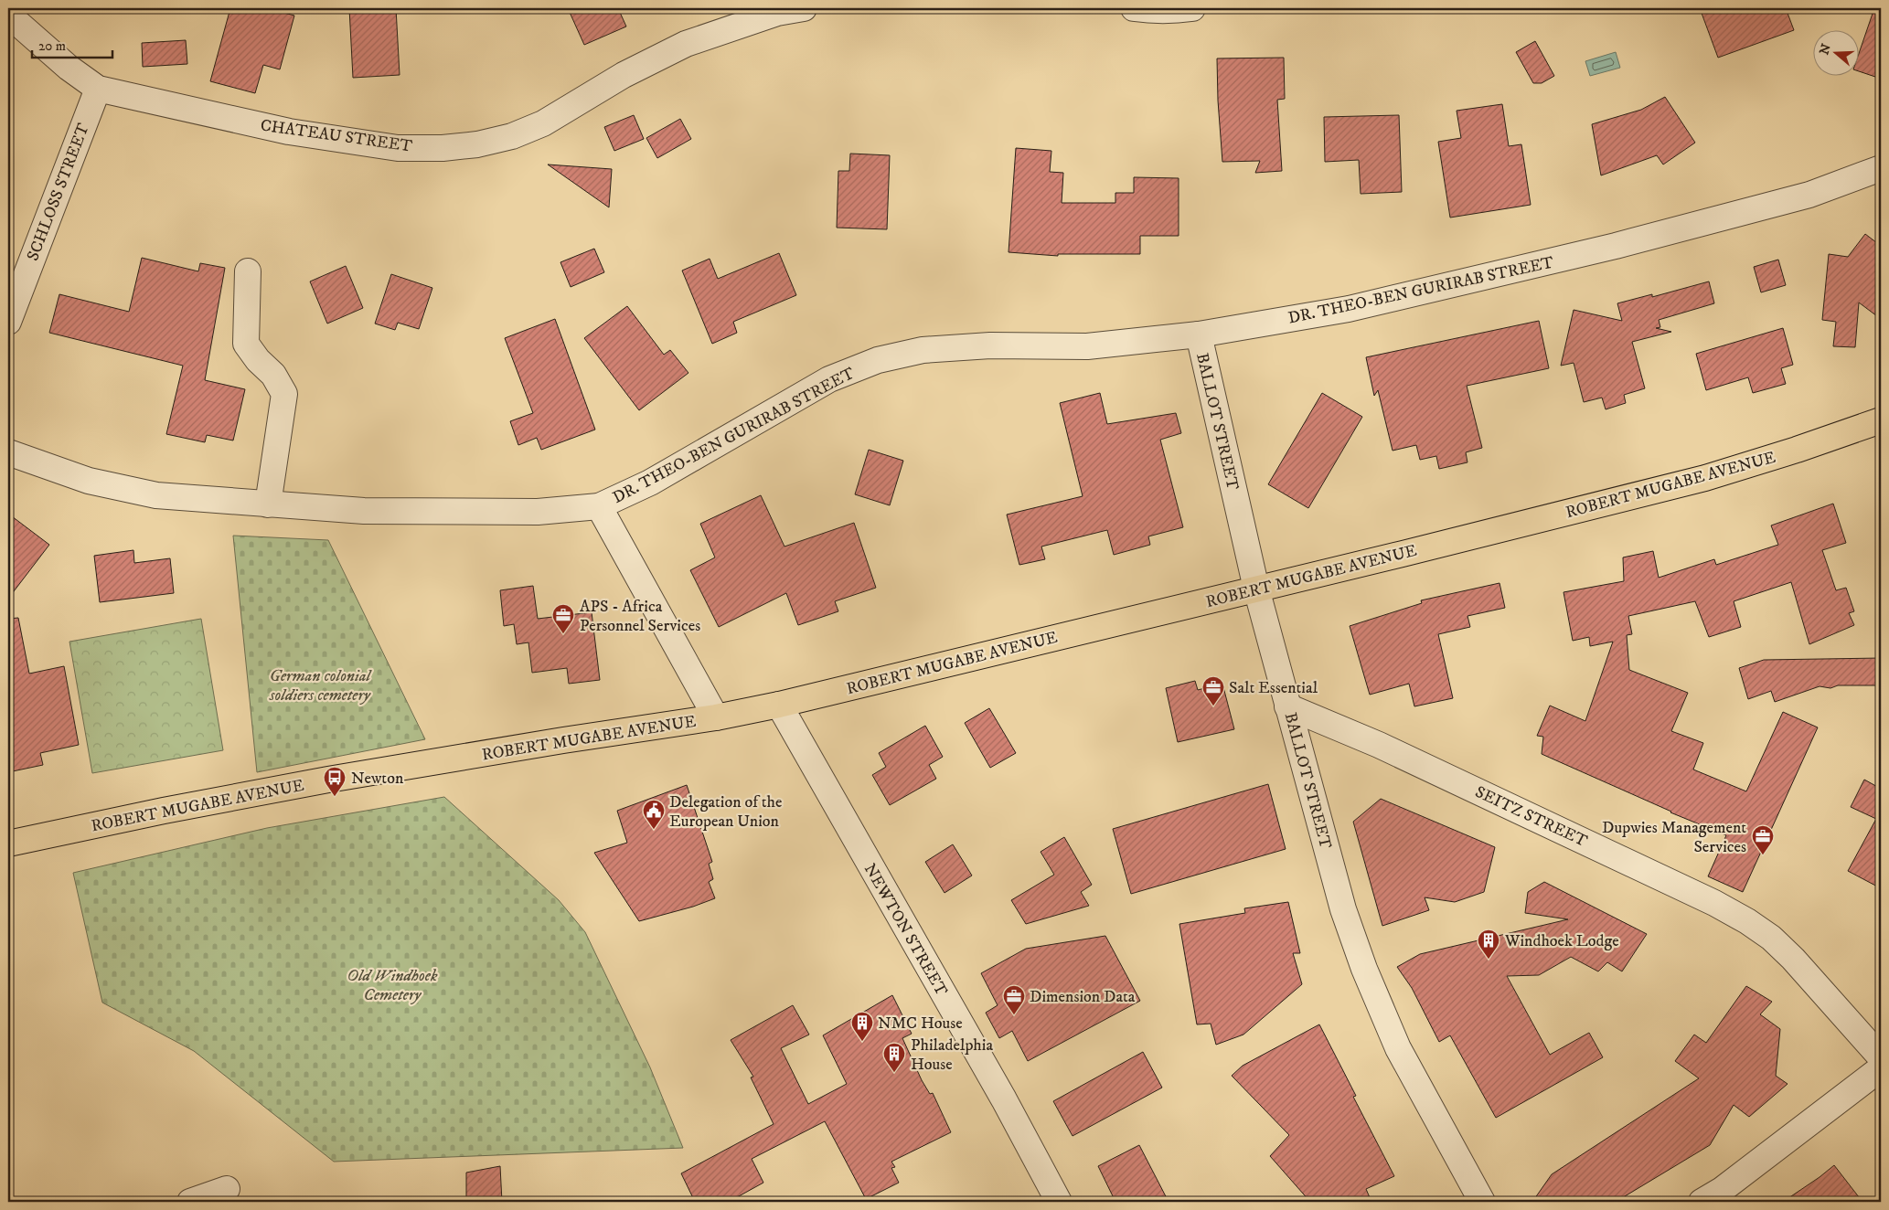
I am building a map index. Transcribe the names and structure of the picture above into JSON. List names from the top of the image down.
{
  "streets": {
    "main road": ["ROBERT MUGABE AVENUE"],
    "street": [
      "CHATEAU STREET",
      "SCHLOSS STREET",
      "DR. THEO-BEN GURIRAB STREET",
      "BALLOT STREET",
      "SEITZ STREET",
      "NEWTON STREET"
    ]
  },
  "crossings": [
    ["CHATEAU STREET", "SCHLOSS STREET"],
    ["DR. THEO-BEN GURIRAB STREET", "BALLOT STREET"],
    ["BALLOT STREET", "ROBERT MUGABE AVENUE"],
    ["BALLOT STREET", "SEITZ STREET"],
    ["ROBERT MUGABE AVENUE", "NEWTON STREET"]
  ],
  "parks": ["German colonial soldiers cemetery", "Old Windhoek Cemetery"],
  "places": {
    "office": [
      "APS - Africa Personnel Services",
      "Salt Essential",
      "Dupwies Management Services",
      "Dimension Data"
    ],
    "bus stop": ["Newton"],
    "public building": ["Delegation of the European Union"],
    "building": ["Windhoek Lodge", "NMC House", "Philadelphia House"]
  },
  "scale_bar": "20 m",
  "north": "left"
}
